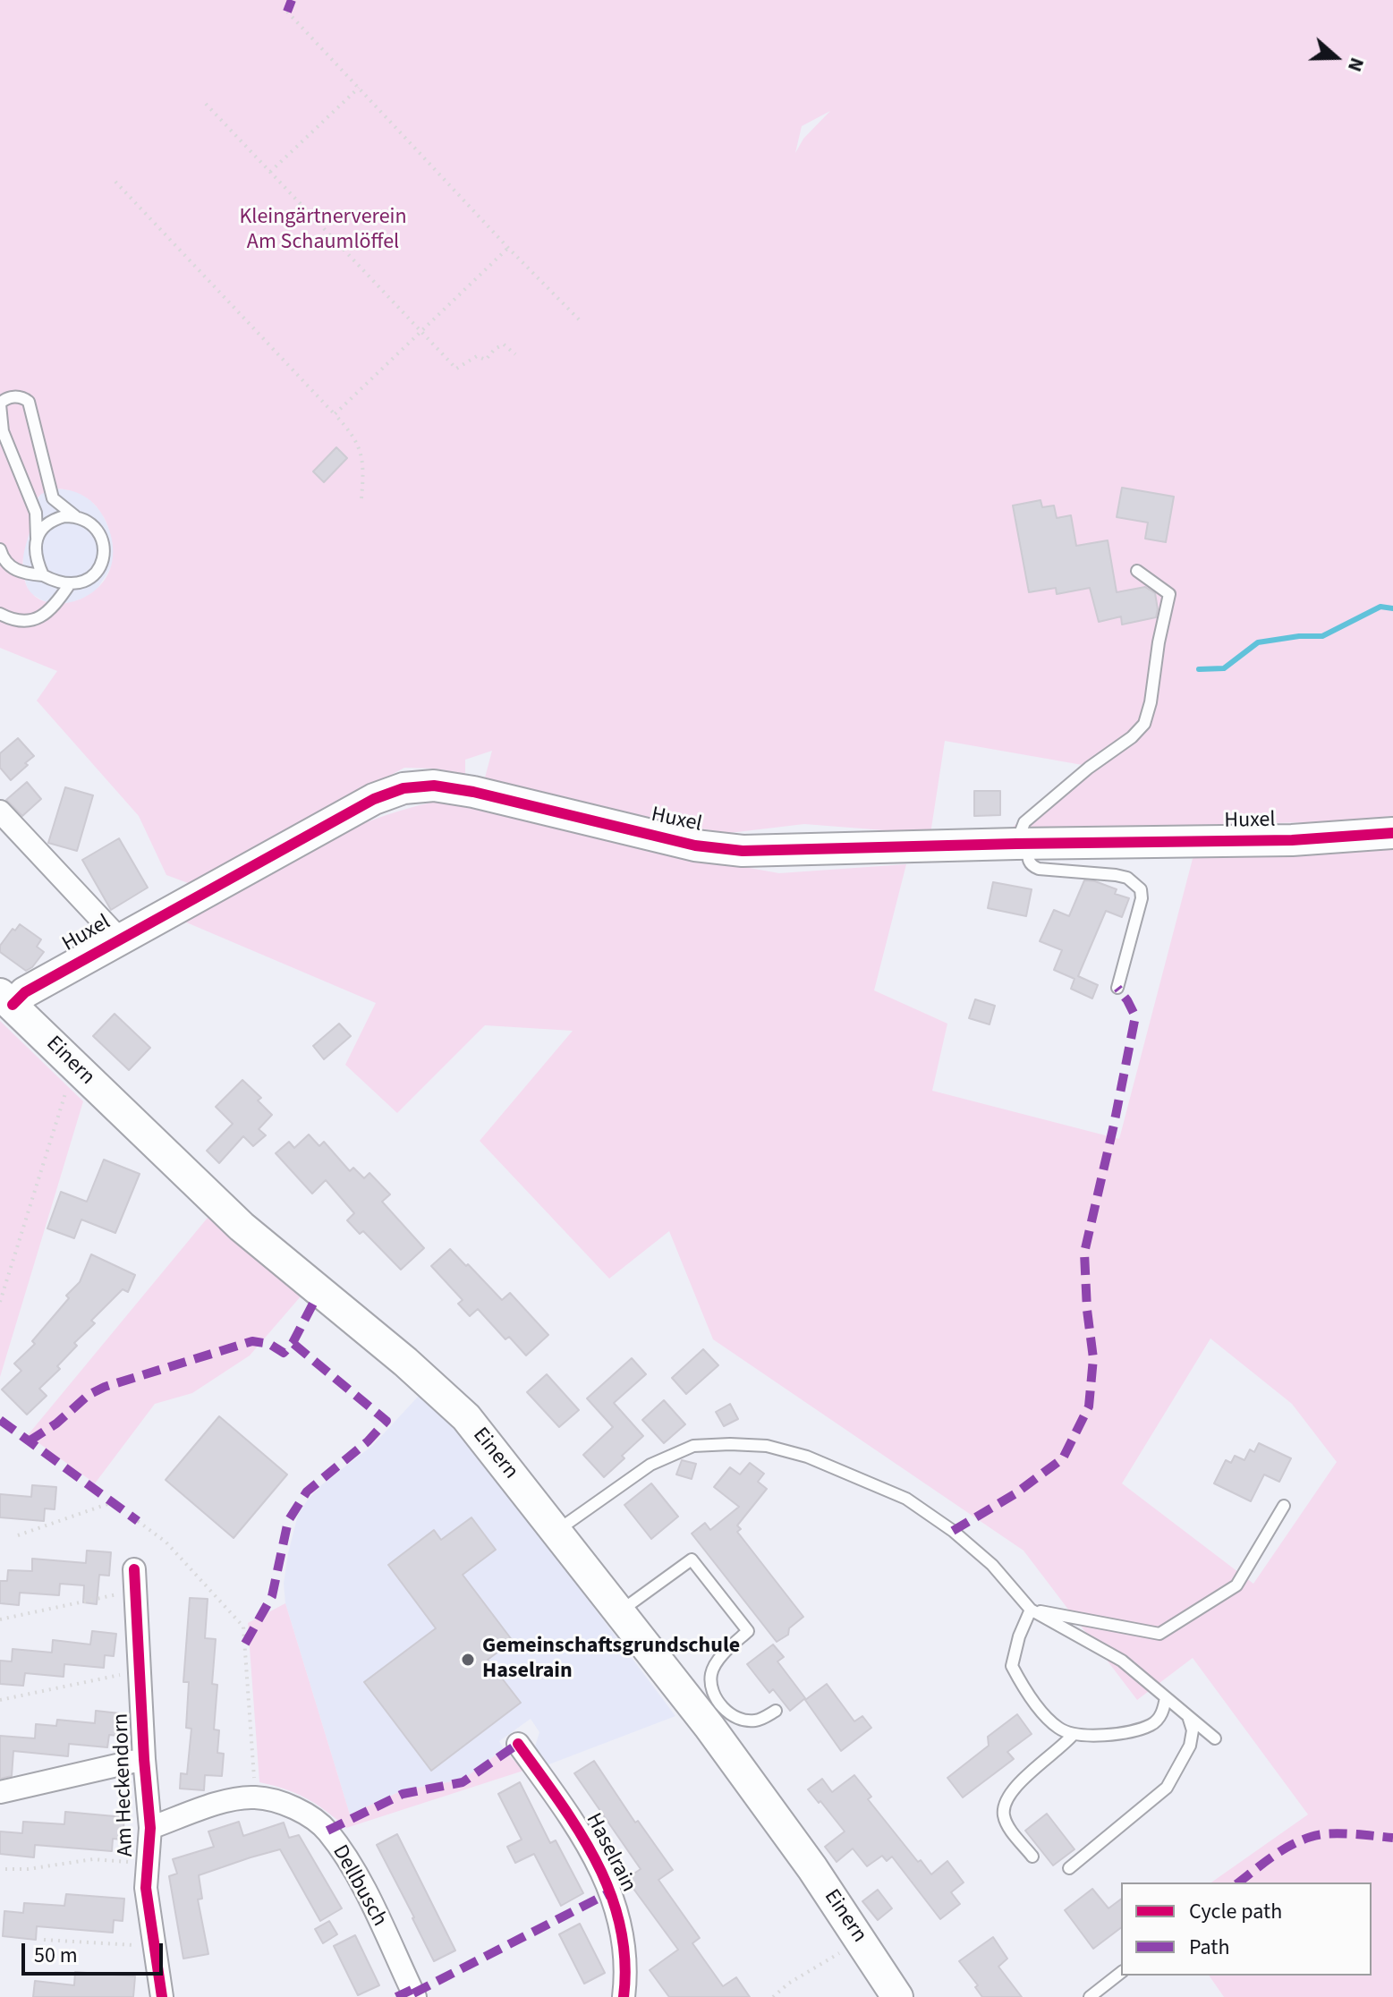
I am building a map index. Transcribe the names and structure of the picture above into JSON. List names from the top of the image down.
{
  "streets": {
    "street": [
      "Huxel",
      "Einern",
      "Am Heckendorn",
      "Haselrain",
      "Dellbusch"
    ]
  },
  "crossings": [
    ["Huxel", "Einern"],
    ["Am Heckendorn", "Dellbusch"]
  ],
  "parks": ["Kleingärtnerverein Am Schaumlöffel"],
  "places": ["Gemeinschaftsgrundschule Haselrain"],
  "legend": ["Cycle path", "Path"],
  "scale_bar": "50 m",
  "north": "right"
}
